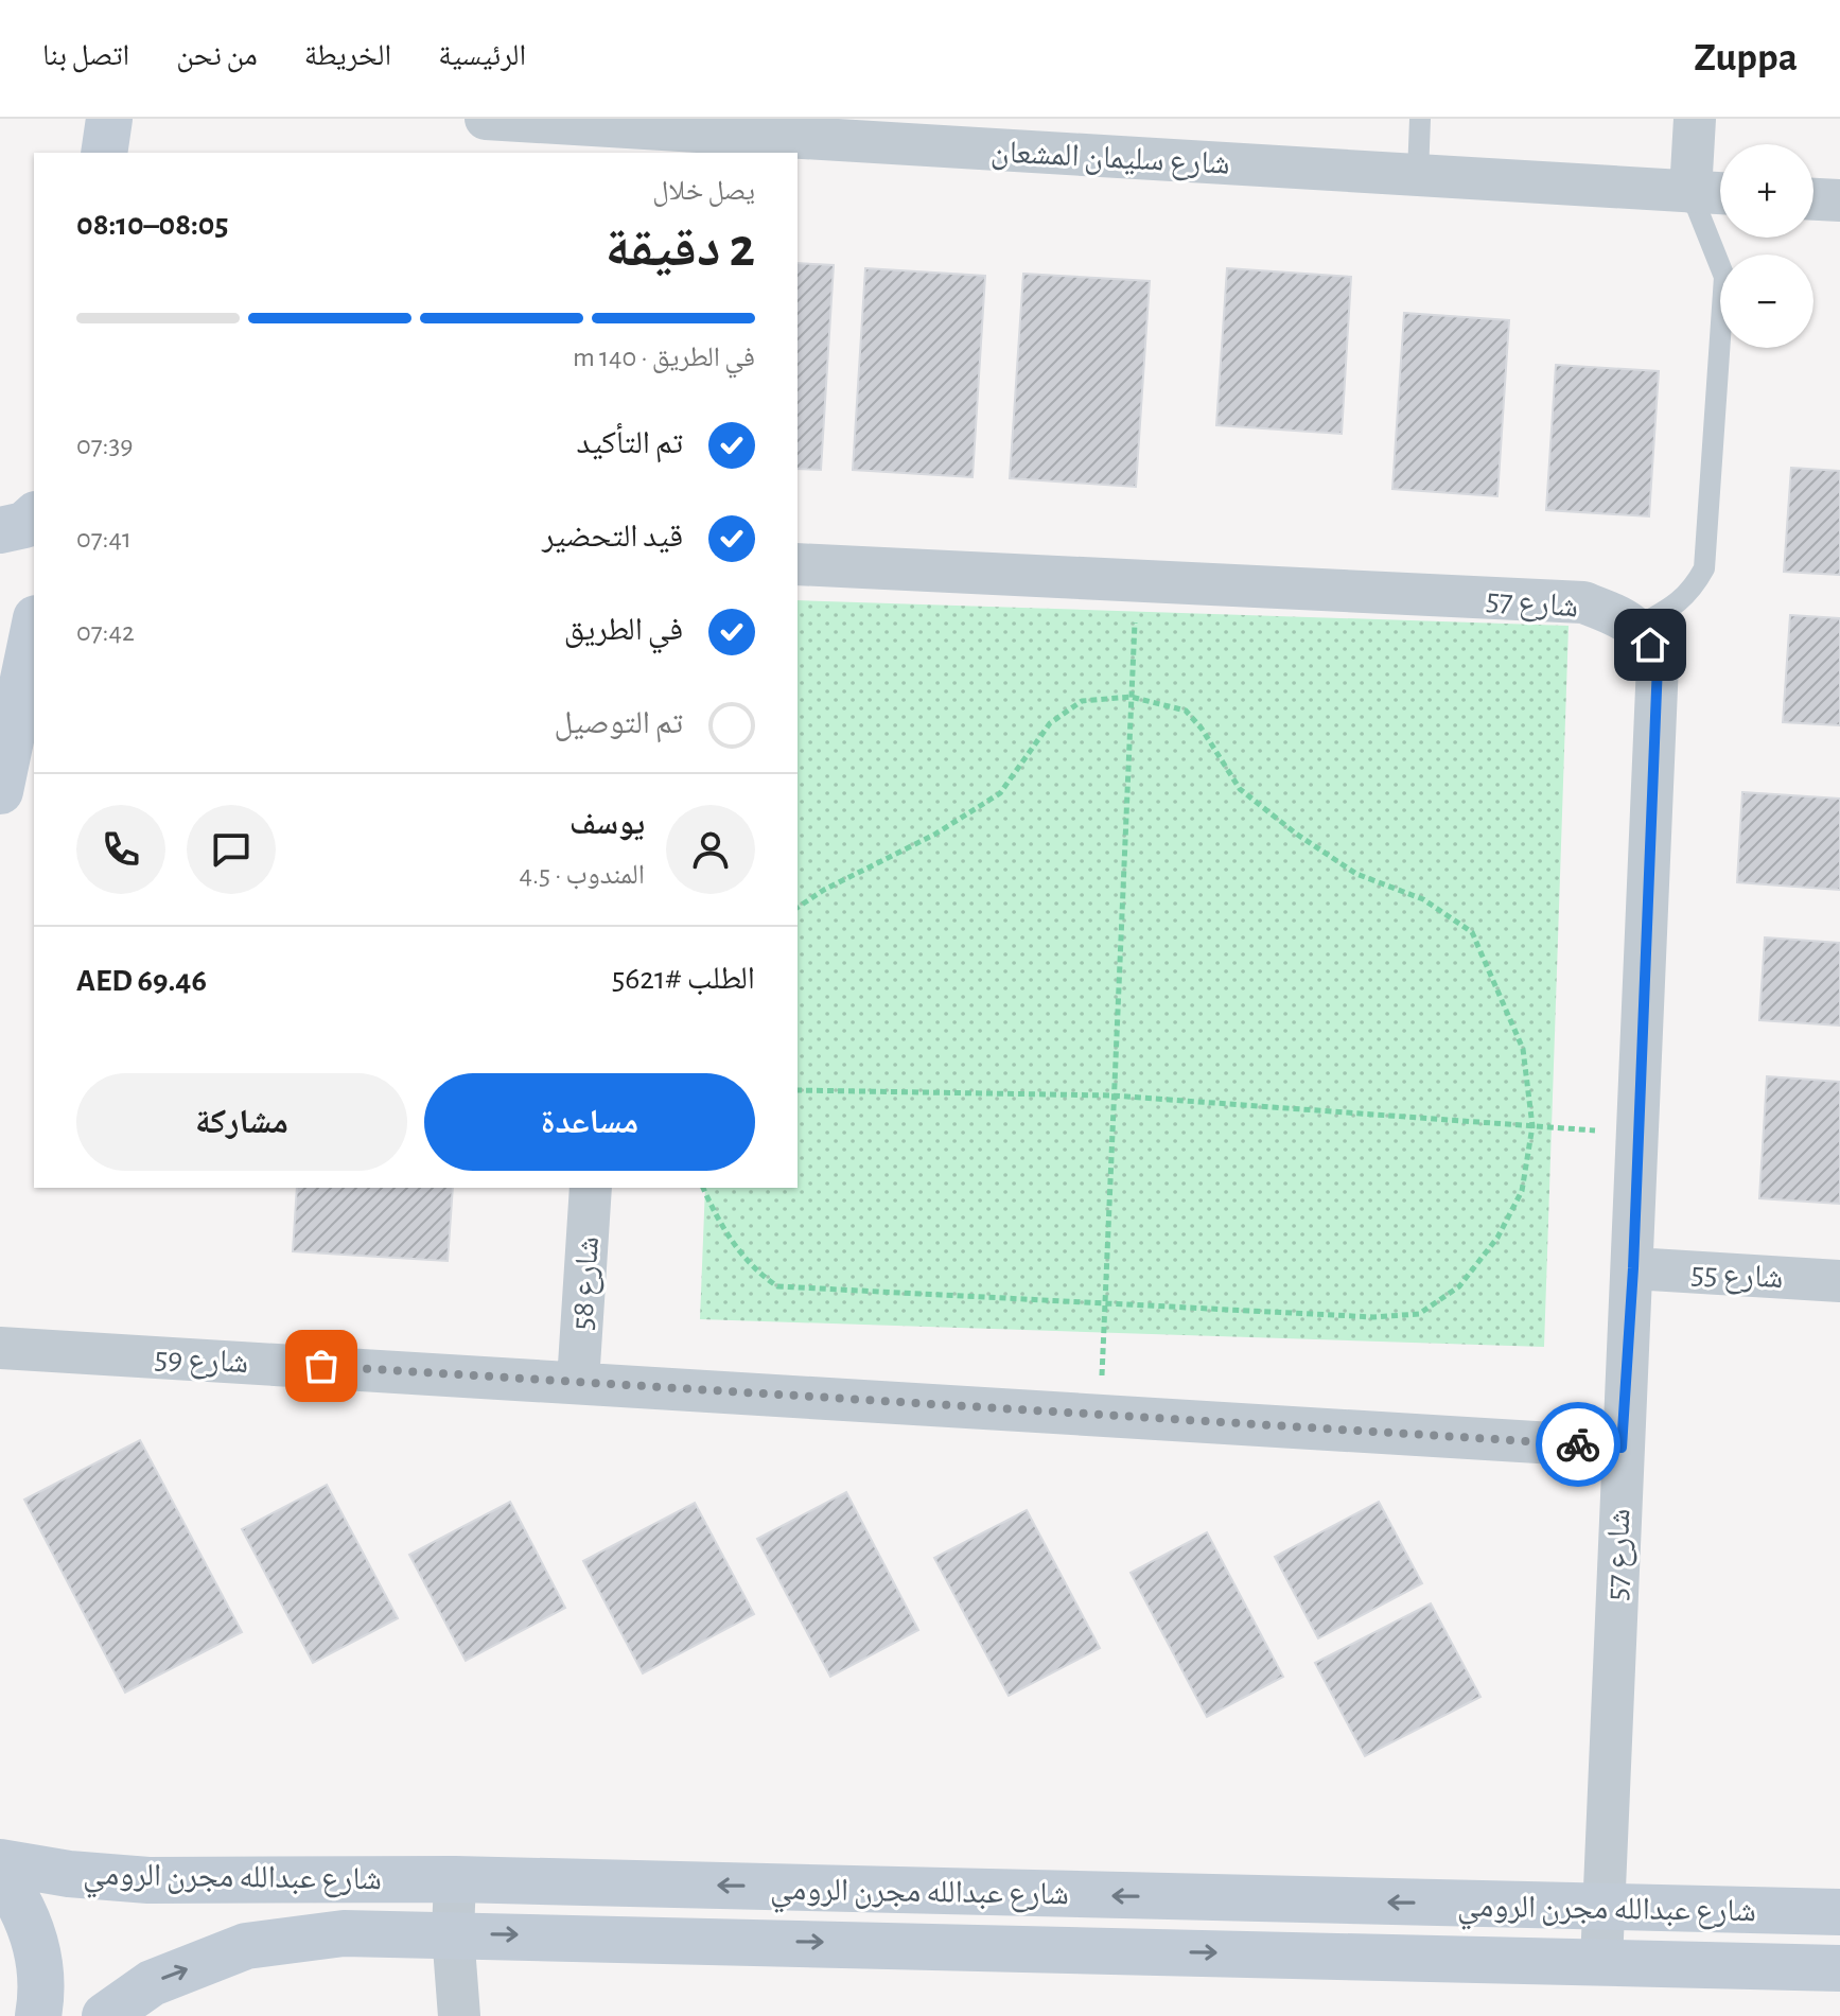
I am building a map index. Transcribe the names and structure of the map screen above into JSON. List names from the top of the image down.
{
  "streets": {
    "main road": ["شارع عبدالله مجرن الرومي"],
    "street": [
      "شارع سليمان المشعان",
      "شارع 57",
      "شارع 55",
      "شارع 58",
      "شارع 59"
    ]
  },
  "crossings": [
    ["شارع 57", "شارع 55"],
    ["شارع 57", "شارع 59"],
    ["شارع 57", "شارع عبدالله مجرن الرومي"],
    ["شارع 58", "شارع 59"]
  ],
  "page": {
    "header": "Zuppa",
    "nav": [
      "الرئيسية",
      "الخريطة",
      "من نحن",
      "اتصل بنا"
    ],
    "map_buttons": ["+", "−"],
    "heading": ["2 دقيقة", "يصل خلال", "08:05–08:10"],
    "panel": [
      "يوسف",
      "المندوب · 4.5",
      "الطلب #5621",
      "AED 69.46"
    ],
    "bar": "في الطريق · 140 m",
    "list": [
      ["تم التأكيد", "07:39"],
      ["قيد التحضير", "07:41"],
      ["في الطريق", "07:42"],
      "تم التوصيل"
    ],
    "buttons": ["مساعدة", "مشاركة"]
  }
}
